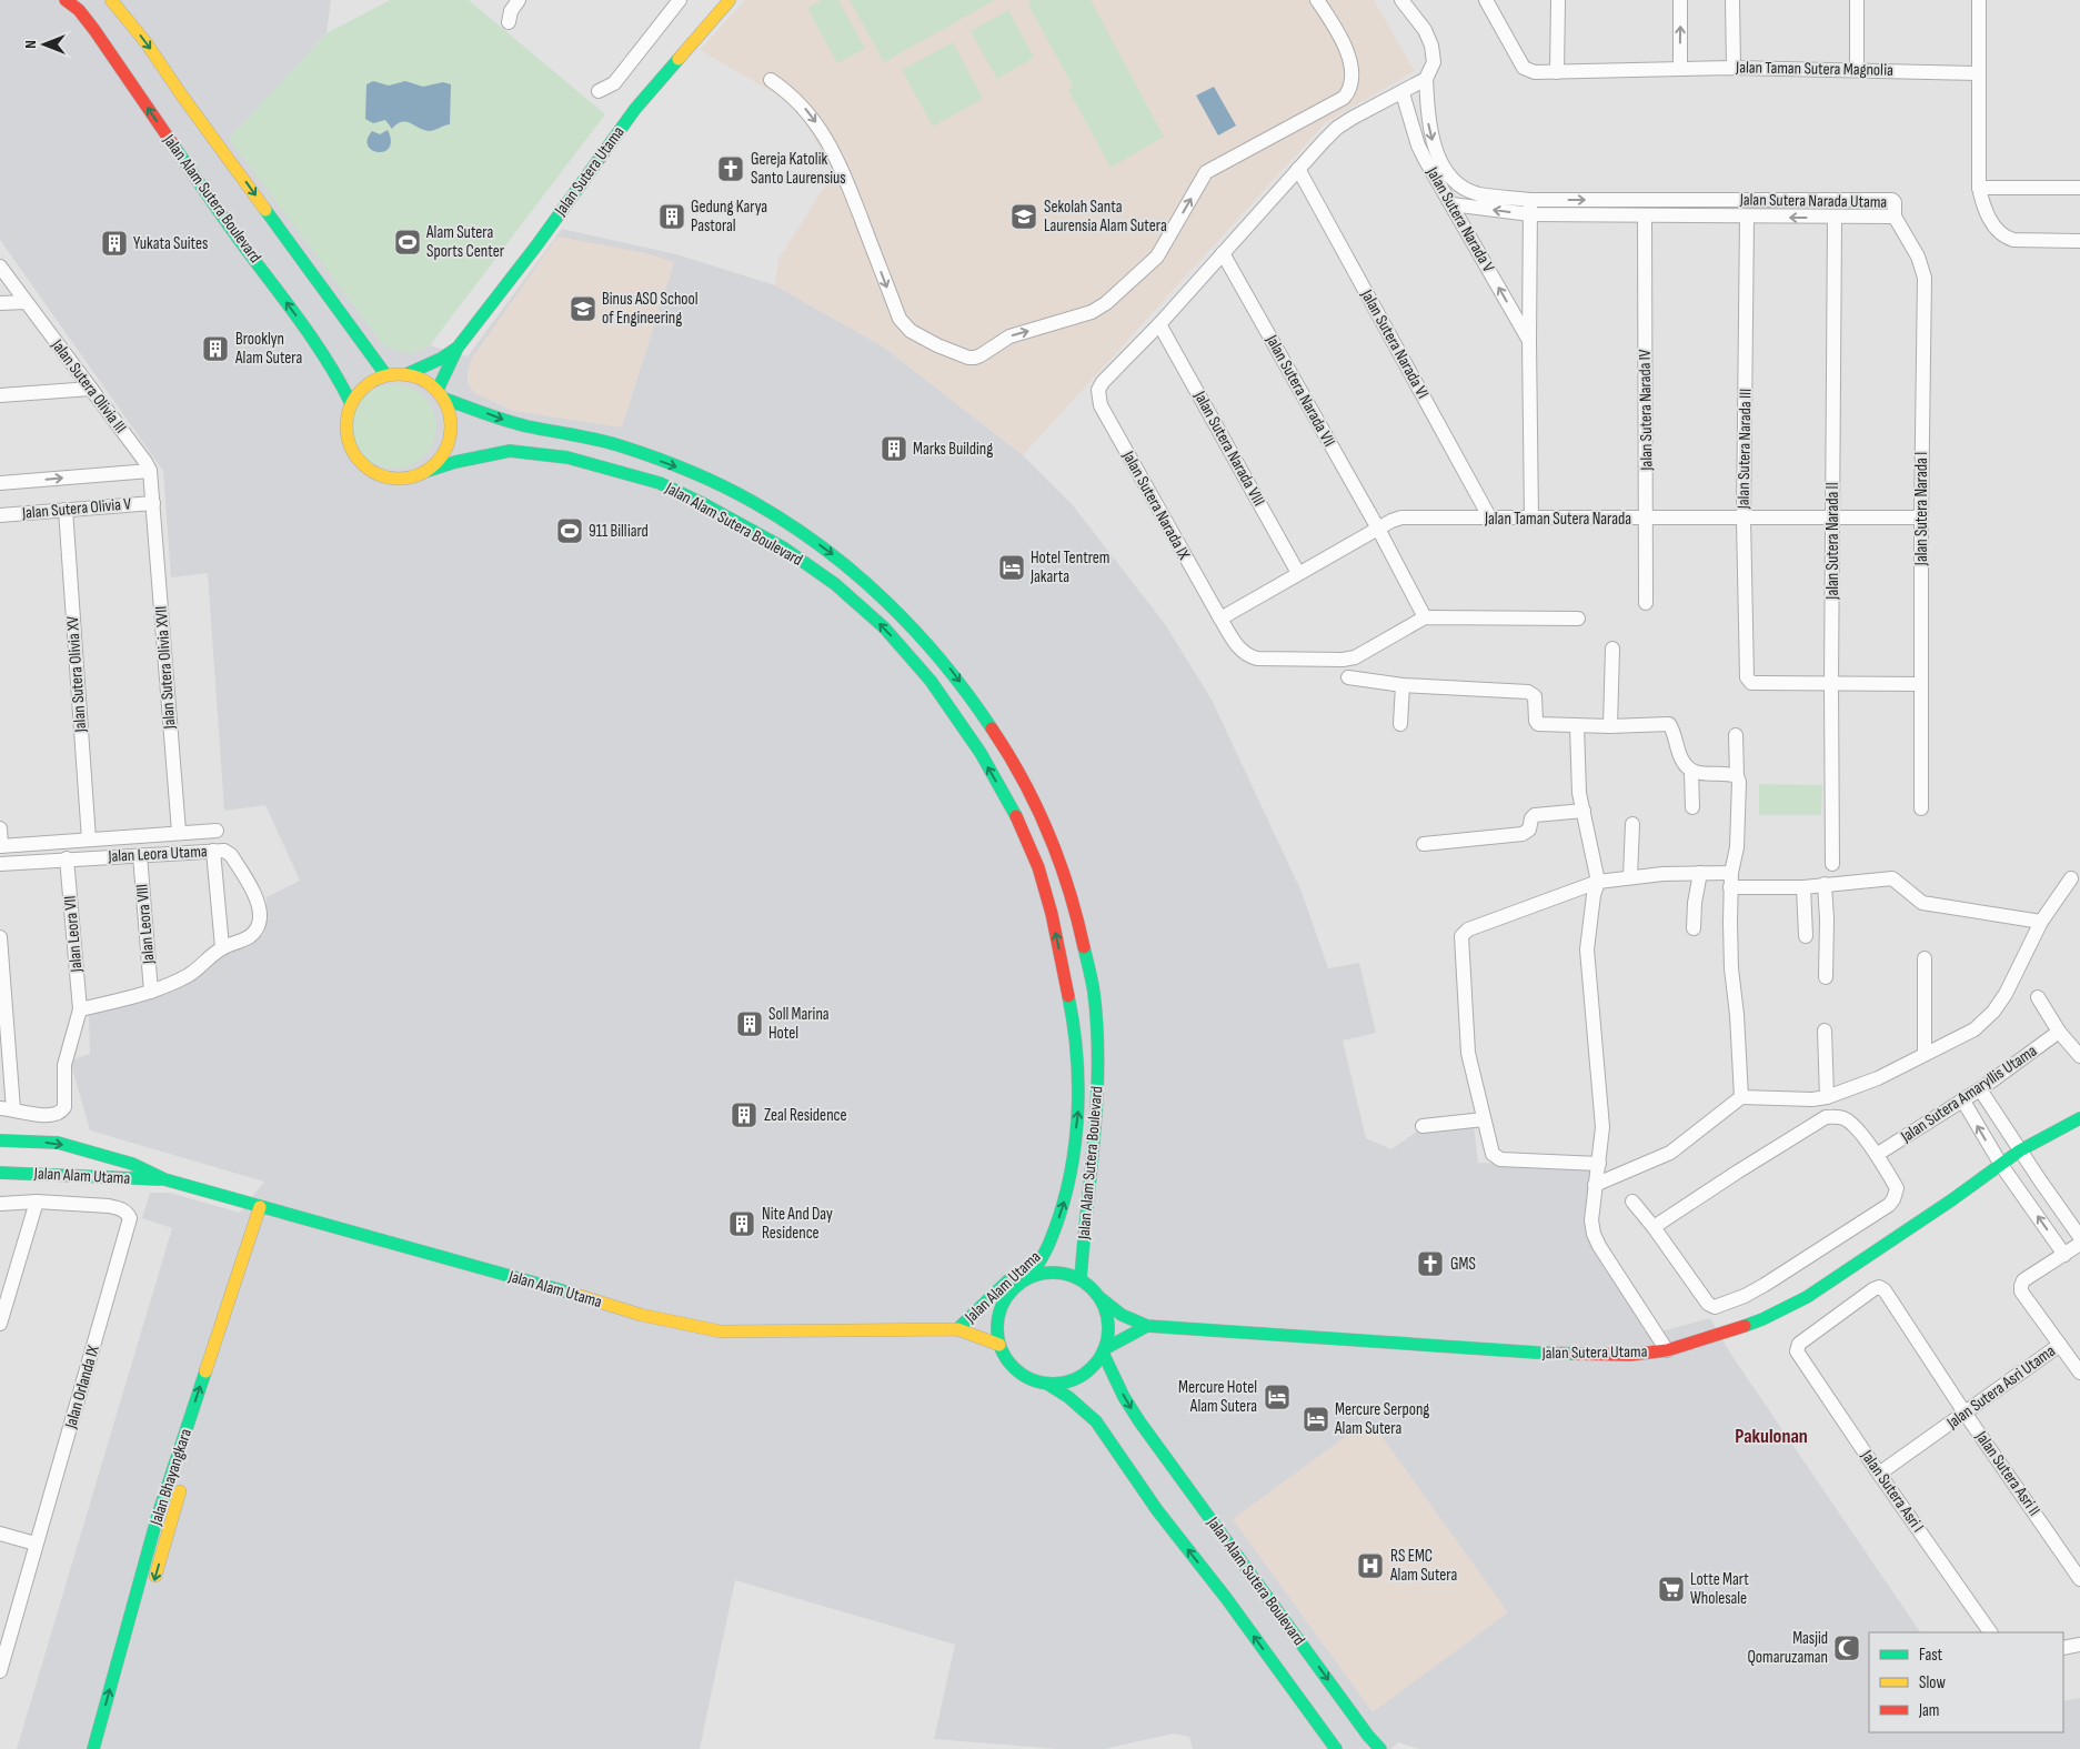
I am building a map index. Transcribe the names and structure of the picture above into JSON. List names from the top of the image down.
{
  "streets": {
    "main road": [
      "Jalan Sutera Utama",
      "Jalan Alam Sutera Boulevard",
      "Jalan Alam Utama",
      "Jalan Bhayangkara"
    ],
    "street": [
      "Jalan Taman Sutera Magnolia",
      "Jalan Sutera Narada Utama",
      "Jalan Sutera Narada V",
      "Jalan Sutera Narada VI",
      "Jalan Sutera Olivia III",
      "Jalan Sutera Narada VII",
      "Jalan Sutera Narada IV",
      "Jalan Sutera Narada VIII",
      "Jalan Sutera Narada III",
      "Jalan Sutera Narada IX",
      "Jalan Sutera Olivia V",
      "Jalan Sutera Narada I",
      "Jalan Taman Sutera Narada",
      "Jalan Sutera Narada II",
      "Jalan Sutera Olivia XVII",
      "Jalan Sutera Olivia XV",
      "Jalan Leora Utama",
      "Jalan Leora VIII",
      "Jalan Leora VII",
      "Jalan Sutera Amaryllis Utama",
      "Jalan Orlanda IX",
      "Jalan Sutera Asri Utama",
      "Jalan Sutera Asri II",
      "Jalan Sutera Asri I"
    ]
  },
  "crossings": [
    ["Jalan Sutera Utama", "Jalan Alam Sutera Boulevard"],
    ["Jalan Sutera Utama", "Jalan Alam Utama"],
    ["Jalan Alam Sutera Boulevard", "Jalan Alam Utama"],
    ["Jalan Sutera Narada Utama", "Jalan Sutera Narada V"],
    ["Jalan Sutera Narada Utama", "Jalan Sutera Narada IV"],
    ["Jalan Sutera Narada Utama", "Jalan Sutera Narada III"],
    ["Jalan Sutera Narada Utama", "Jalan Sutera Narada I"],
    ["Jalan Sutera Narada Utama", "Jalan Sutera Narada II"],
    ["Jalan Sutera Narada V", "Jalan Taman Sutera Narada"],
    ["Jalan Sutera Narada VI", "Jalan Taman Sutera Narada"],
    ["Jalan Sutera Olivia III", "Jalan Sutera Olivia V"],
    ["Jalan Sutera Olivia III", "Jalan Sutera Olivia XVII"],
    ["Jalan Sutera Narada VII", "Jalan Sutera Narada IX"],
    ["Jalan Sutera Narada VII", "Jalan Taman Sutera Narada"],
    ["Jalan Sutera Narada IV", "Jalan Taman Sutera Narada"],
    ["Jalan Sutera Narada VIII", "Jalan Sutera Narada IX"],
    ["Jalan Sutera Narada VIII", "Jalan Taman Sutera Narada"],
    ["Jalan Sutera Narada III", "Jalan Taman Sutera Narada"],
    ["Jalan Sutera Narada III", "Jalan Sutera Narada II"],
    ["Jalan Sutera Narada IX", "Jalan Taman Sutera Narada"],
    ["Jalan Sutera Olivia V", "Jalan Sutera Olivia XVII"],
    ["Jalan Sutera Olivia V", "Jalan Sutera Olivia XV"],
    ["Jalan Sutera Narada I", "Jalan Taman Sutera Narada"],
    ["Jalan Taman Sutera Narada", "Jalan Sutera Narada II"],
    ["Jalan Leora Utama", "Jalan Leora VIII"],
    ["Jalan Leora Utama", "Jalan Leora VII"],
    ["Jalan Alam Utama", "Jalan Bhayangkara"],
    ["Jalan Sutera Asri Utama", "Jalan Sutera Asri II"],
    ["Jalan Sutera Asri Utama", "Jalan Sutera Asri I"],
    ["Jalan Sutera Asri II", "Jalan Sutera Asri I"]
  ],
  "districts": ["Pakulonan"],
  "places": {
    "church": ["Gereja Katolik Santo Laurensius", "GMS"],
    "building": [
      "Gedung Karya Pastoral",
      "Yukata Suites",
      "Brooklyn Alam Sutera",
      "Marks Building",
      "Soll Marina Hotel",
      "Zeal Residence",
      "Nite And Day Residence"
    ],
    "school or university": ["Sekolah Santa Laurensia Alam Sutera", "Binus ASO School of Engineering"],
    "sports": ["Alam Sutera Sports Center", "911 Billiard"],
    "hotel": ["Hotel Tentrem Jakarta", "Mercure Hotel Alam Sutera", "Mercure Serpong Alam Sutera"],
    "hospital": ["RS EMC Alam Sutera"],
    "supermarket": ["Lotte Mart Wholesale"],
    "mosque": ["Masjid Qomaruzaman"]
  },
  "legend": ["Fast", "Slow", "Jam"],
  "north": "left"
}
